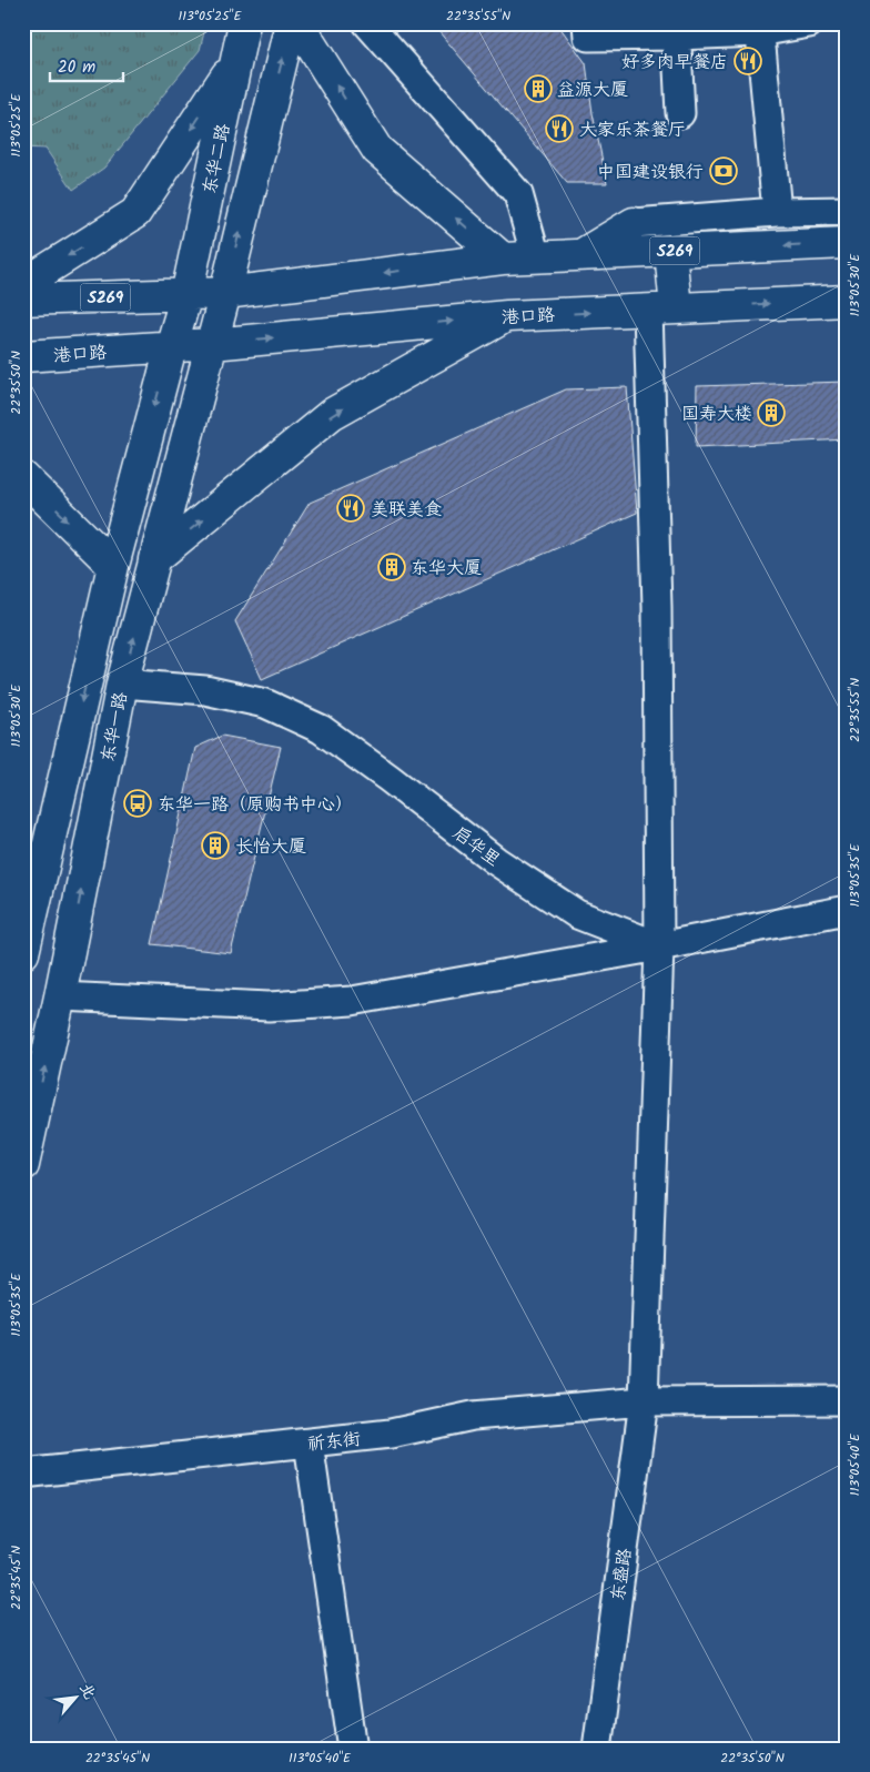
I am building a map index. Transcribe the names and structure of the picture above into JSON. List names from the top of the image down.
{
  "streets": {
    "main road": [
      "东华二路",
      "S269",
      "港口路",
      "东华一路"
    ],
    "street": ["启华里", "祈东街", "东盛路"]
  },
  "crossings": [
    ["东华二路", "S269"],
    ["东华二路", "东华一路"],
    ["S269", "东华一路"],
    ["港口路", "东华一路"],
    ["港口路", "东盛路"],
    ["东华一路", "启华里"],
    ["启华里", "东盛路"],
    ["祈东街", "东盛路"]
  ],
  "places": {
    "restaurant": ["好多肉早餐店", "大家乐茶餐厅", "美联美食"],
    "building": [
      "益源大厦",
      "国寿大楼",
      "东华大厦",
      "长怡大厦"
    ],
    "bank": ["中国建设银行"],
    "bus stop": ["东华一路（原购书中心）"]
  },
  "scale_bar": "20 m",
  "north": "top right",
  "coordinates": [
    "113°05'25\"E",
    "22°35'55\"N",
    "113°05'30\"E",
    "22°35'50\"N",
    "113°05'35\"E",
    "113°05'40\"E",
    "22°35'45\"N"
  ]
}
